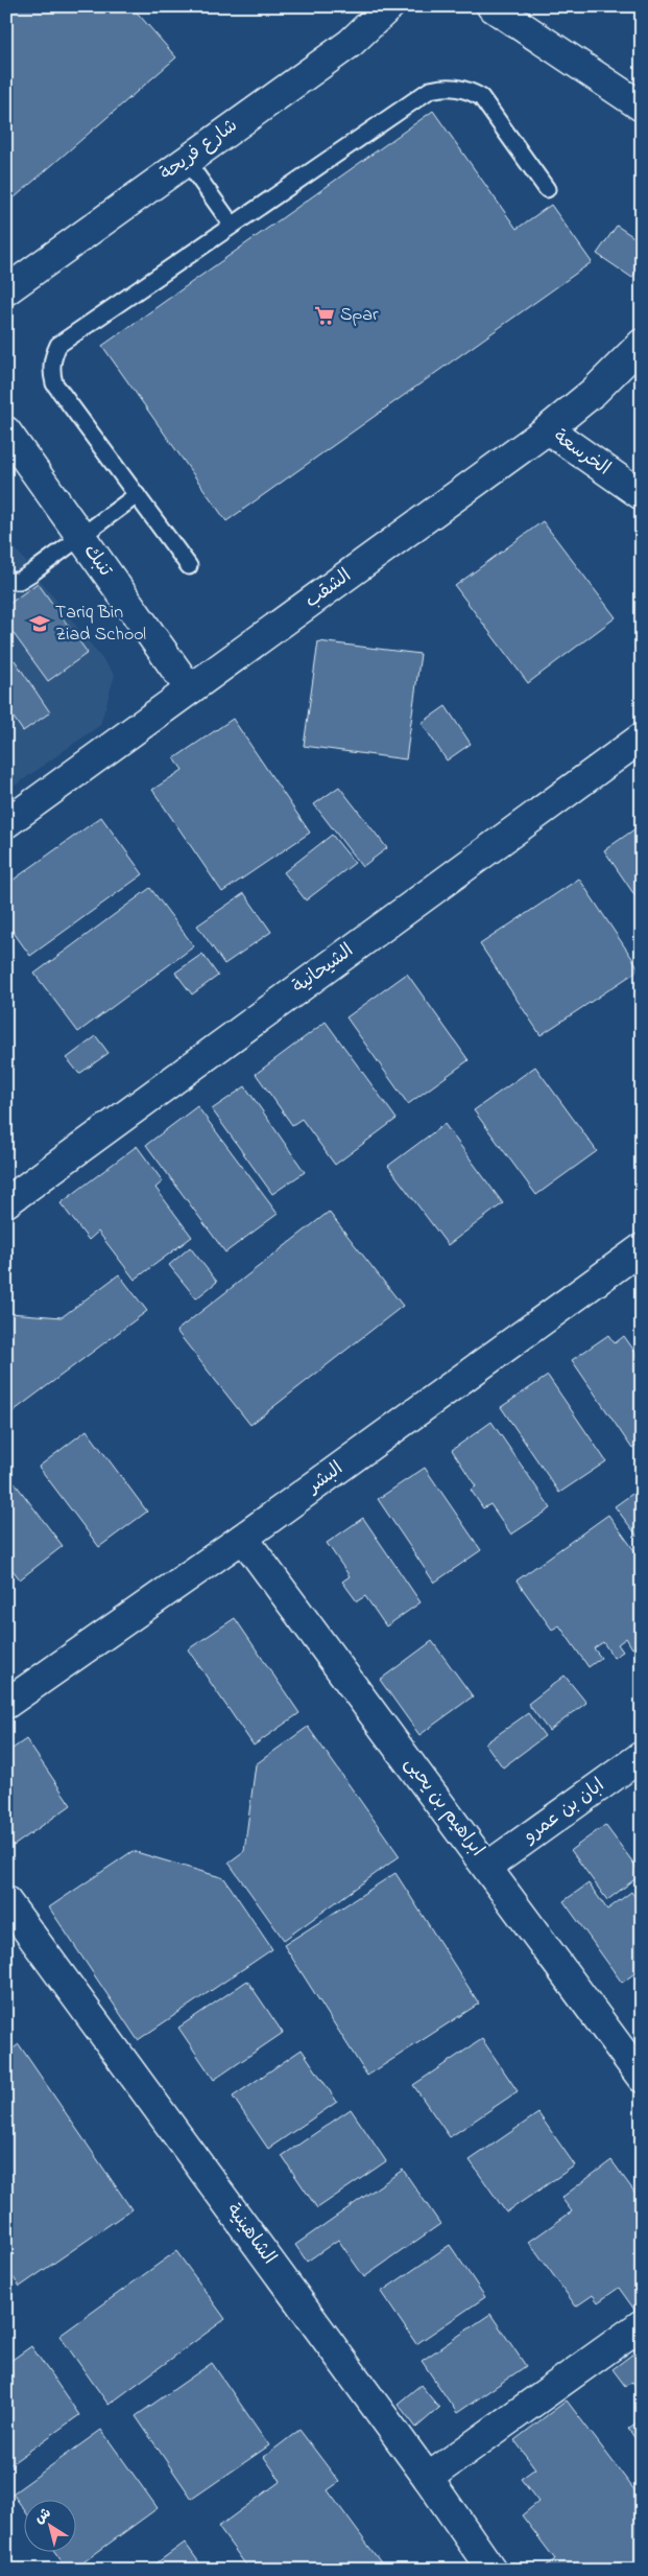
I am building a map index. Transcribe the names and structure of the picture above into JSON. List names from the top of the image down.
{
  "streets": {
    "street": [
      "شارع فريحة",
      "الخرسعة",
      "تنبك",
      "الشقب",
      "الشيحانية",
      "البشر",
      "ابراهيم بن يحيى",
      "ابان بن عمرو",
      "الشاهينية"
    ]
  },
  "crossings": [
    ["الخرسعة", "الشقب"],
    ["تنبك", "الشقب"],
    ["البشر", "ابراهيم بن يحيى"],
    ["ابراهيم بن يحيى", "ابان بن عمرو"]
  ],
  "places": {
    "supermarket": ["Spar"],
    "school or university": ["Tariq Bin Ziad School"]
  },
  "north": "top left"
}
